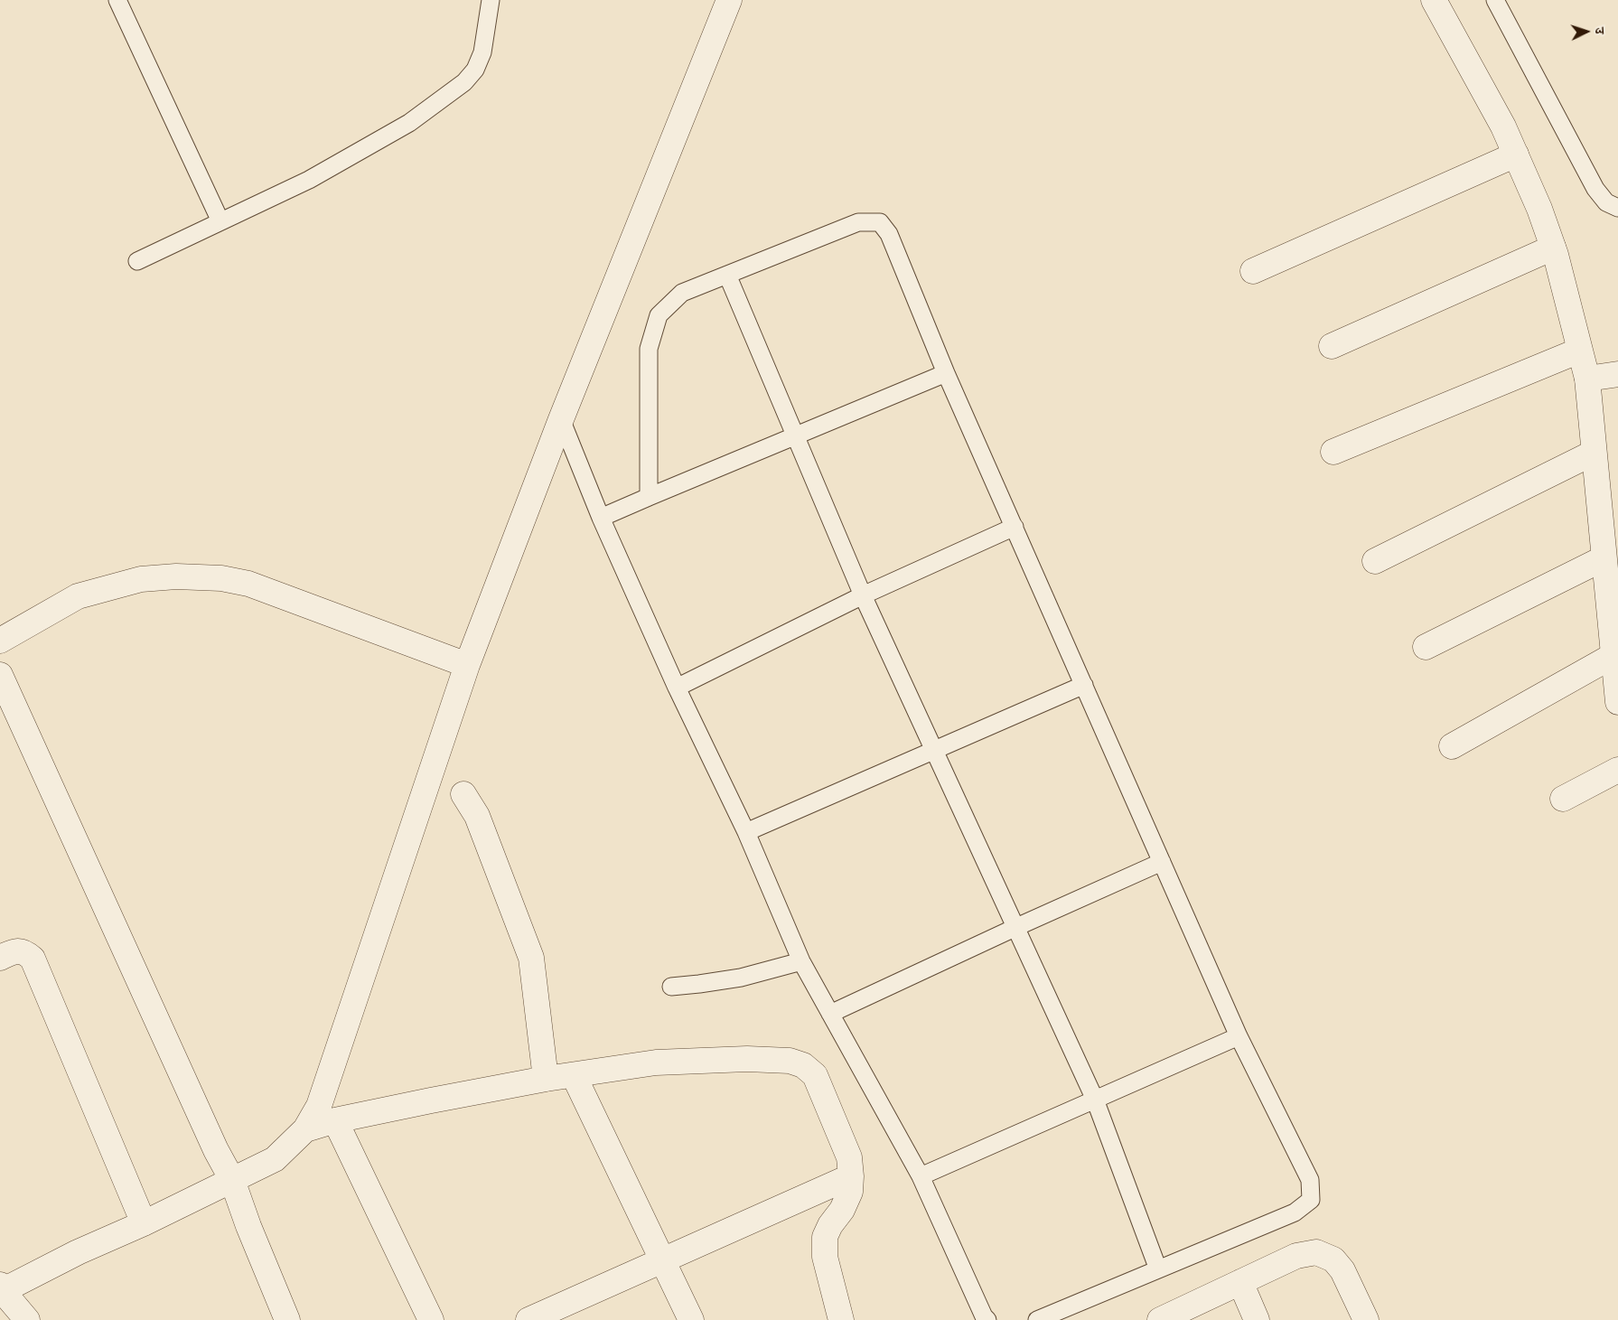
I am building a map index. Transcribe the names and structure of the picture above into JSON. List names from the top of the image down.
{
  "north": "right"
}
